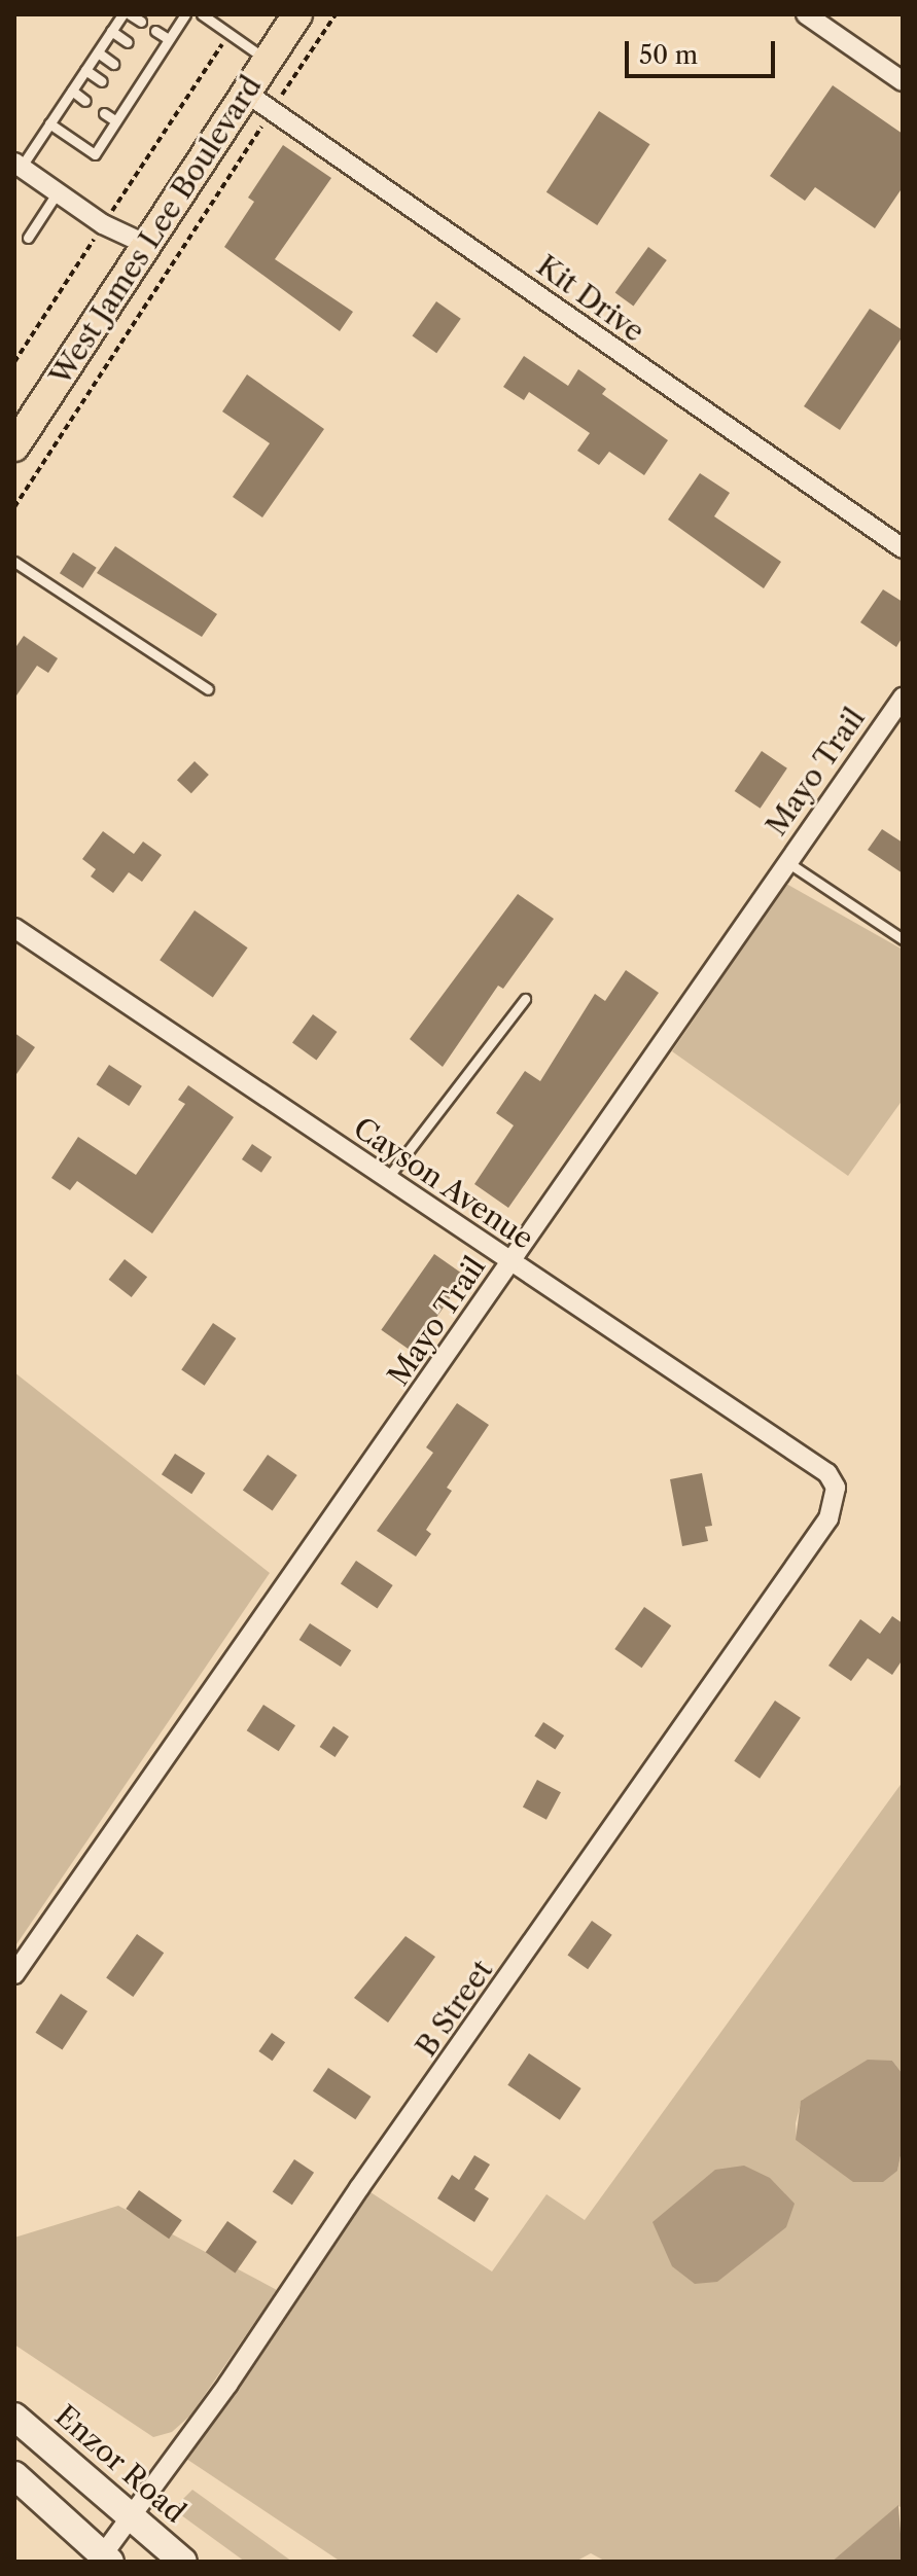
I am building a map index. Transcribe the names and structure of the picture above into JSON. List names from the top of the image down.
{
  "streets": {
    "main road": ["West James Lee Boulevard", "Enzor Road"],
    "street": [
      "Kit Drive",
      "Mayo Trail",
      "Cayson Avenue",
      "B Street"
    ]
  },
  "crossings": [
    ["West James Lee Boulevard", "Kit Drive"],
    ["Mayo Trail", "Cayson Avenue"],
    ["Cayson Avenue", "B Street"],
    ["B Street", "Enzor Road"]
  ],
  "scale_bar": "50 m"
}
